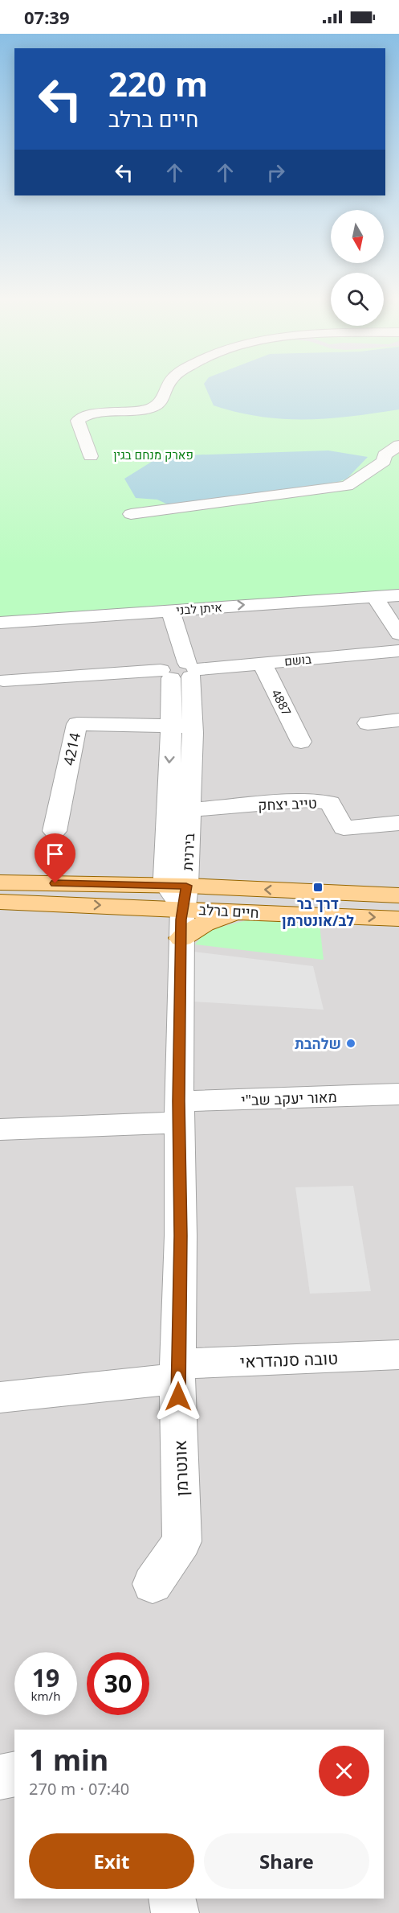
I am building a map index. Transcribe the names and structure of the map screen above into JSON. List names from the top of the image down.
{
  "streets": {
    "main road": ["חיים ברלב"],
    "street": [
      "איתן לבני",
      "בושם",
      "4887",
      "4214",
      "טייב יצחק",
      "בירנית",
      "מאור יעקב שב\"י",
      "טובה סנהדראי",
      "אונטרמן"
    ]
  },
  "crossings": [
    ["איתן לבני", "בירנית"],
    ["בושם", "4887"],
    ["בושם", "בירנית"],
    ["4214", "בירנית"],
    ["טייב יצחק", "בירנית"],
    ["בירנית", "חיים ברלב"],
    ["בירנית", "אונטרמן"],
    ["חיים ברלב", "אונטרמן"],
    ["מאור יעקב שב\"י", "אונטרמן"],
    ["טובה סנהדראי", "אונטרמן"]
  ],
  "parks": ["פארק מנחם בגין"],
  "places": {
    "transit": ["דרך בר לב/אונטרמן"],
    "other": ["שלהבת"]
  },
  "north": "bottom",
  "page": {
    "status": "07:39",
    "turn": ["220 m", "חיים ברלב"],
    "speed": "19 km/h",
    "limit": "30",
    "heading": ["1 min", "270 m · 07:40"],
    "buttons": ["Exit", "Share"]
  }
}
